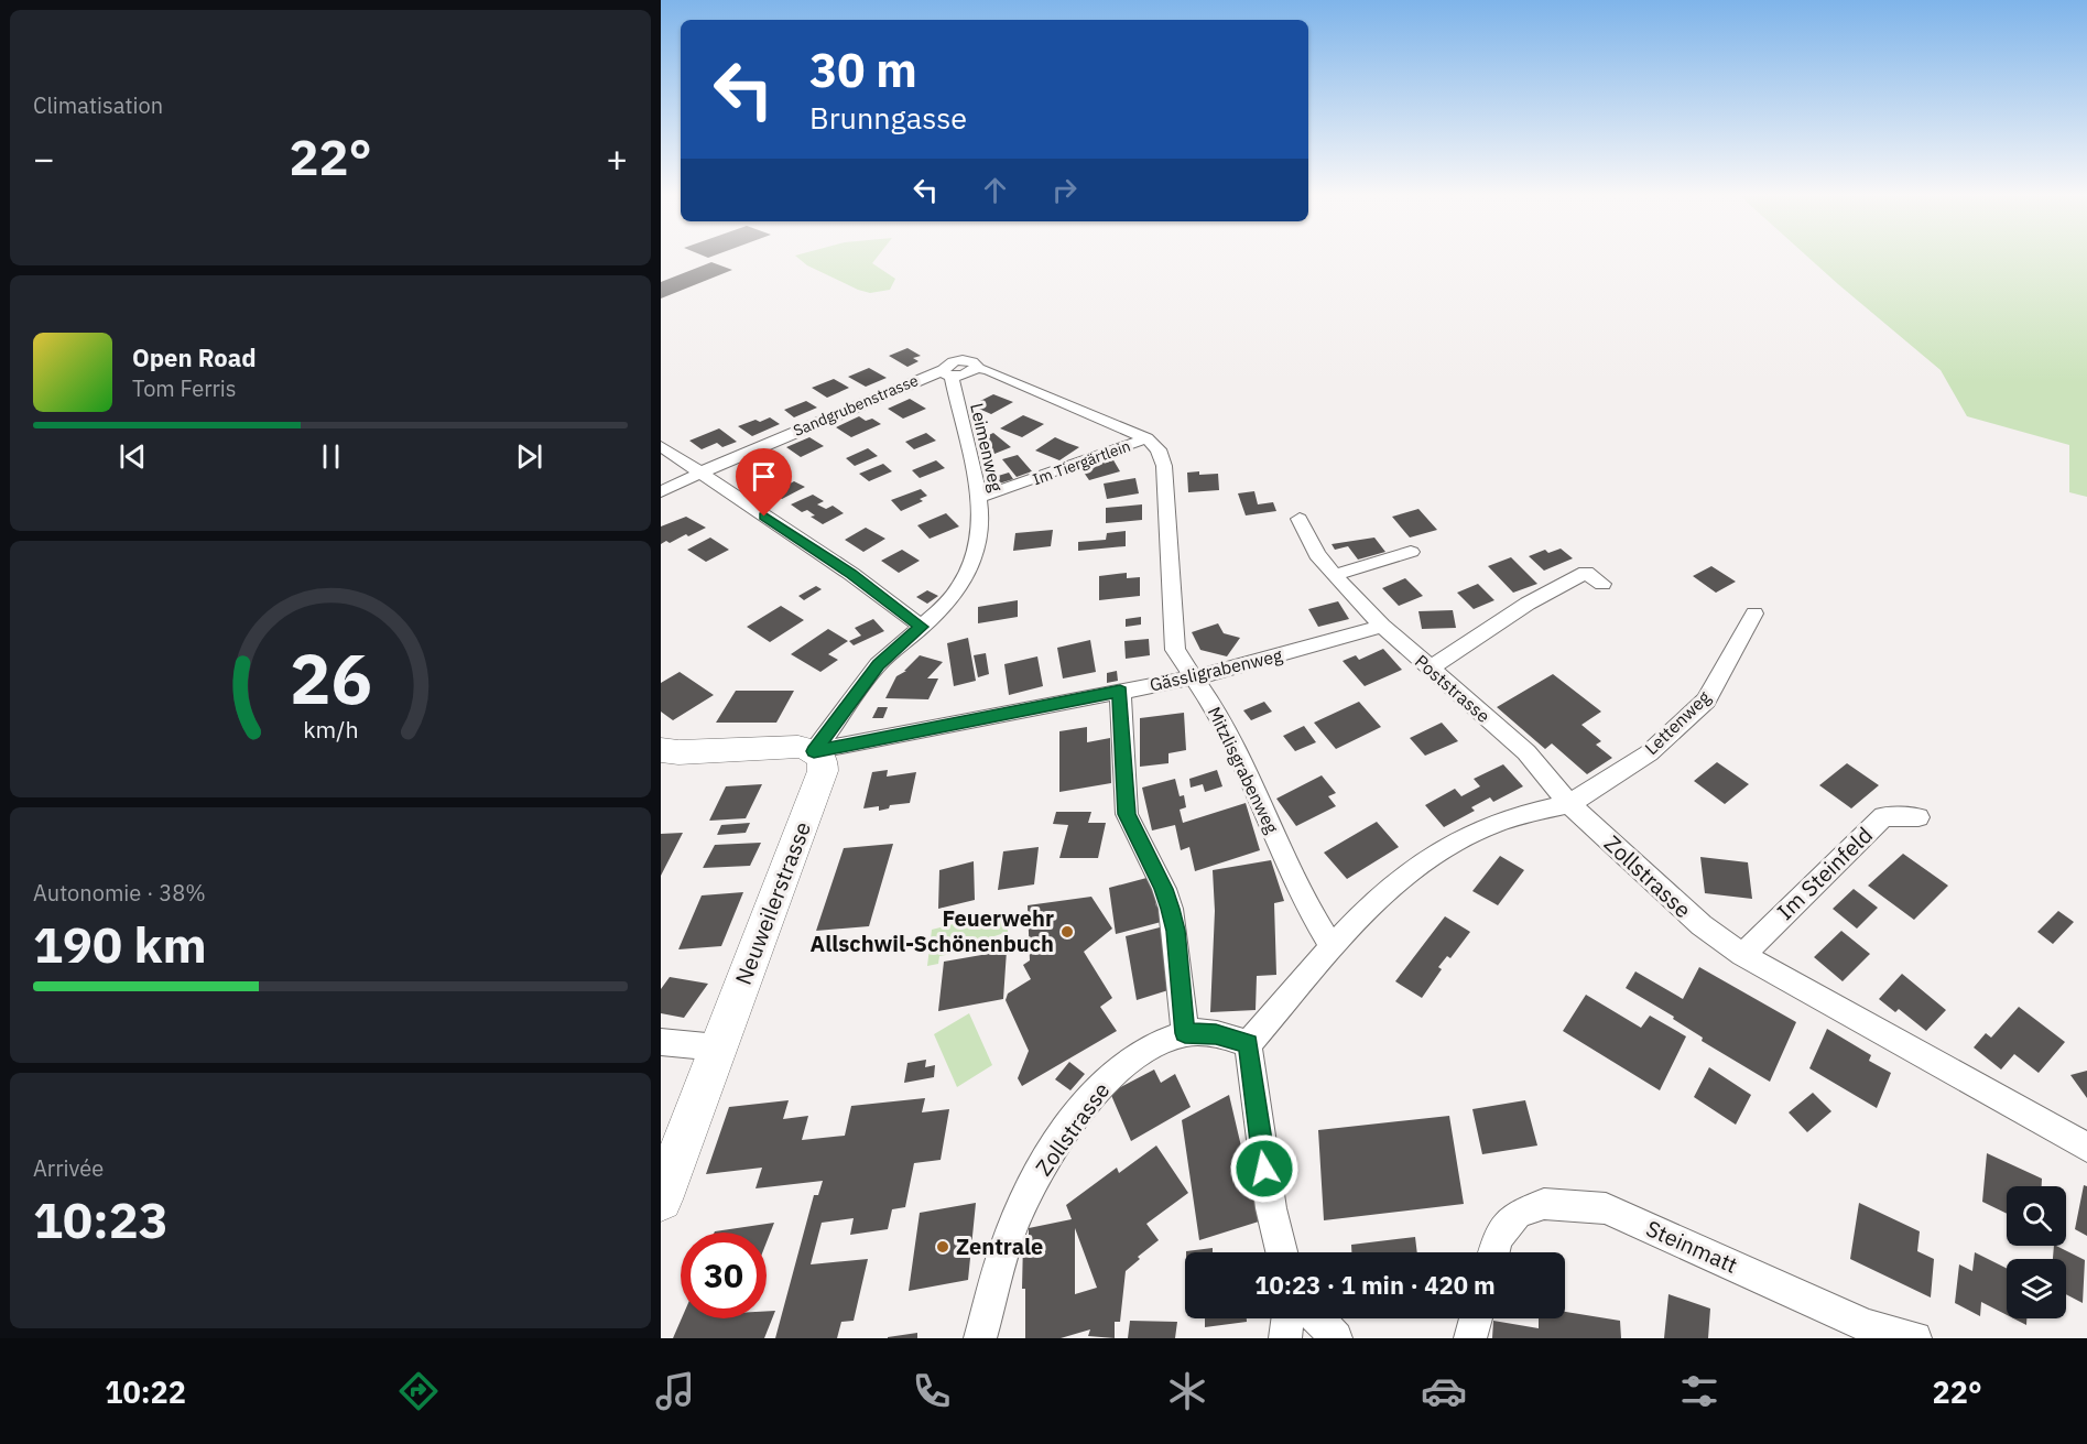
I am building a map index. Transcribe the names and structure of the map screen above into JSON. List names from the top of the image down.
{
  "streets": {
    "street": [
      "Sandgrubenstrasse",
      "Leimenweg",
      "Im Tiergärtlein",
      "Gässligrabenweg",
      "Poststrasse",
      "Lettenweg",
      "Mitzlisgrabenweg",
      "Im Steinfeld",
      "Zollstrasse",
      "Neuweilerstrasse",
      "Steinmatt"
    ]
  },
  "crossings": [
    ["Sandgrubenstrasse", "Leimenweg"],
    ["Sandgrubenstrasse", "Im Tiergärtlein"],
    ["Sandgrubenstrasse", "Mitzlisgrabenweg"],
    ["Leimenweg", "Im Tiergärtlein"],
    ["Leimenweg", "Gässligrabenweg"],
    ["Leimenweg", "Neuweilerstrasse"],
    ["Im Tiergärtlein", "Mitzlisgrabenweg"],
    ["Gässligrabenweg", "Poststrasse"],
    ["Gässligrabenweg", "Mitzlisgrabenweg"],
    ["Gässligrabenweg", "Neuweilerstrasse"],
    ["Poststrasse", "Lettenweg"],
    ["Poststrasse", "Zollstrasse"],
    ["Lettenweg", "Zollstrasse"],
    ["Im Steinfeld", "Zollstrasse"]
  ],
  "places": ["Feuerwehr Allschwil-Schönenbuch", "Zentrale"],
  "page": {
    "tile": [
      "Climatisation",
      ["Autonomie · 38%", "190 km"],
      ["Arrivée", "10:23"]
    ],
    "turn": ["30 m", "Brunngasse"],
    "heat": ["−", "22°", "+"],
    "song": ["Open Road", "Tom Ferris"],
    "limit": "30",
    "trip": "10:23 · 1 min · 420 m",
    "tabs": ["10:22", "22°"],
    "gauge": ["26", "km/h"]
  }
}
